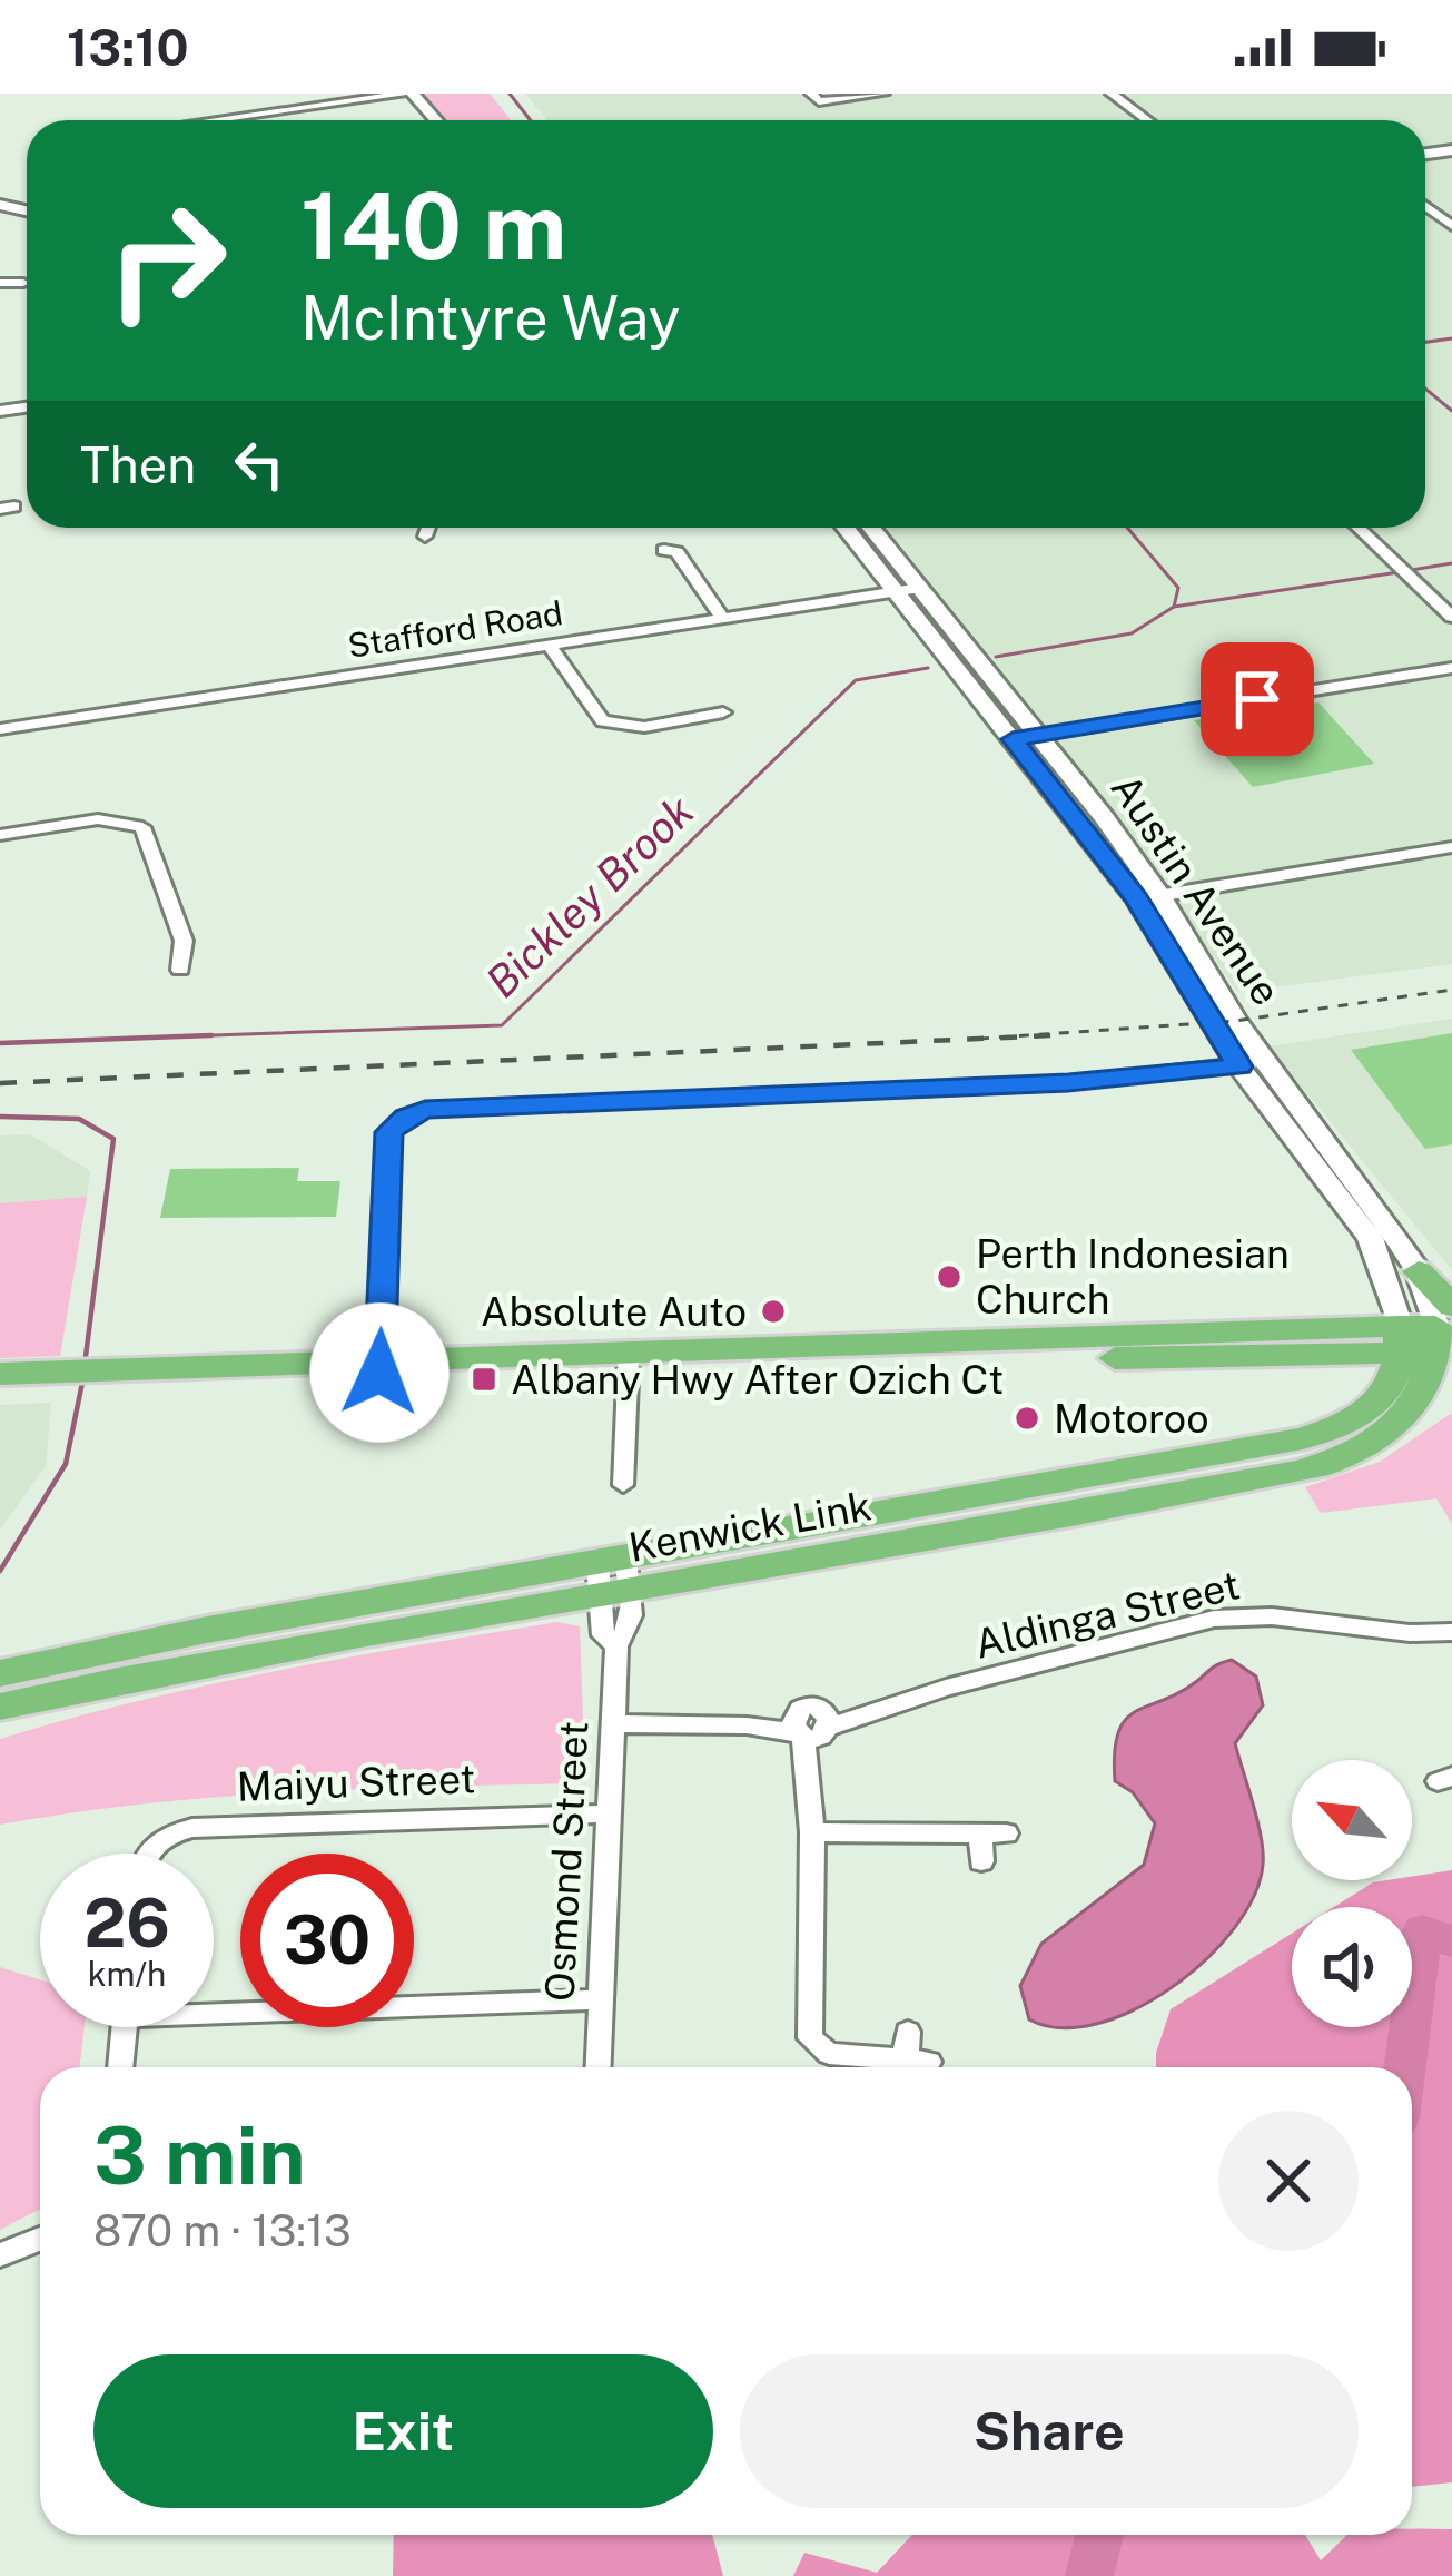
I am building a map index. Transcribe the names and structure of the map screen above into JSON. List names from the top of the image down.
{
  "streets": {
    "highway": ["Kenwick Link"],
    "main road": ["Austin Avenue"],
    "street": [
      "Stafford Road",
      "Aldinga Street",
      "Maiyu Street",
      "Osmond Street"
    ]
  },
  "crossings": [
    ["Stafford Road", "Austin Avenue"],
    ["Austin Avenue", "Kenwick Link"],
    ["Kenwick Link", "Osmond Street"],
    ["Aldinga Street", "Osmond Street"],
    ["Maiyu Street", "Osmond Street"]
  ],
  "water": ["Bickley Brook"],
  "places": {
    "other": ["Perth Indonesian Church", "Absolute Auto", "Motoroo"],
    "transit": ["Albany Hwy After Ozich Ct"]
  },
  "north": "top left",
  "page": {
    "status": "13:10",
    "turn": ["140 m", "McIntyre Way"],
    "then": "Then",
    "speed": "26 km/h",
    "limit": "30",
    "heading": ["3 min", "870 m · 13:13"],
    "buttons": ["Exit", "Share"]
  }
}
